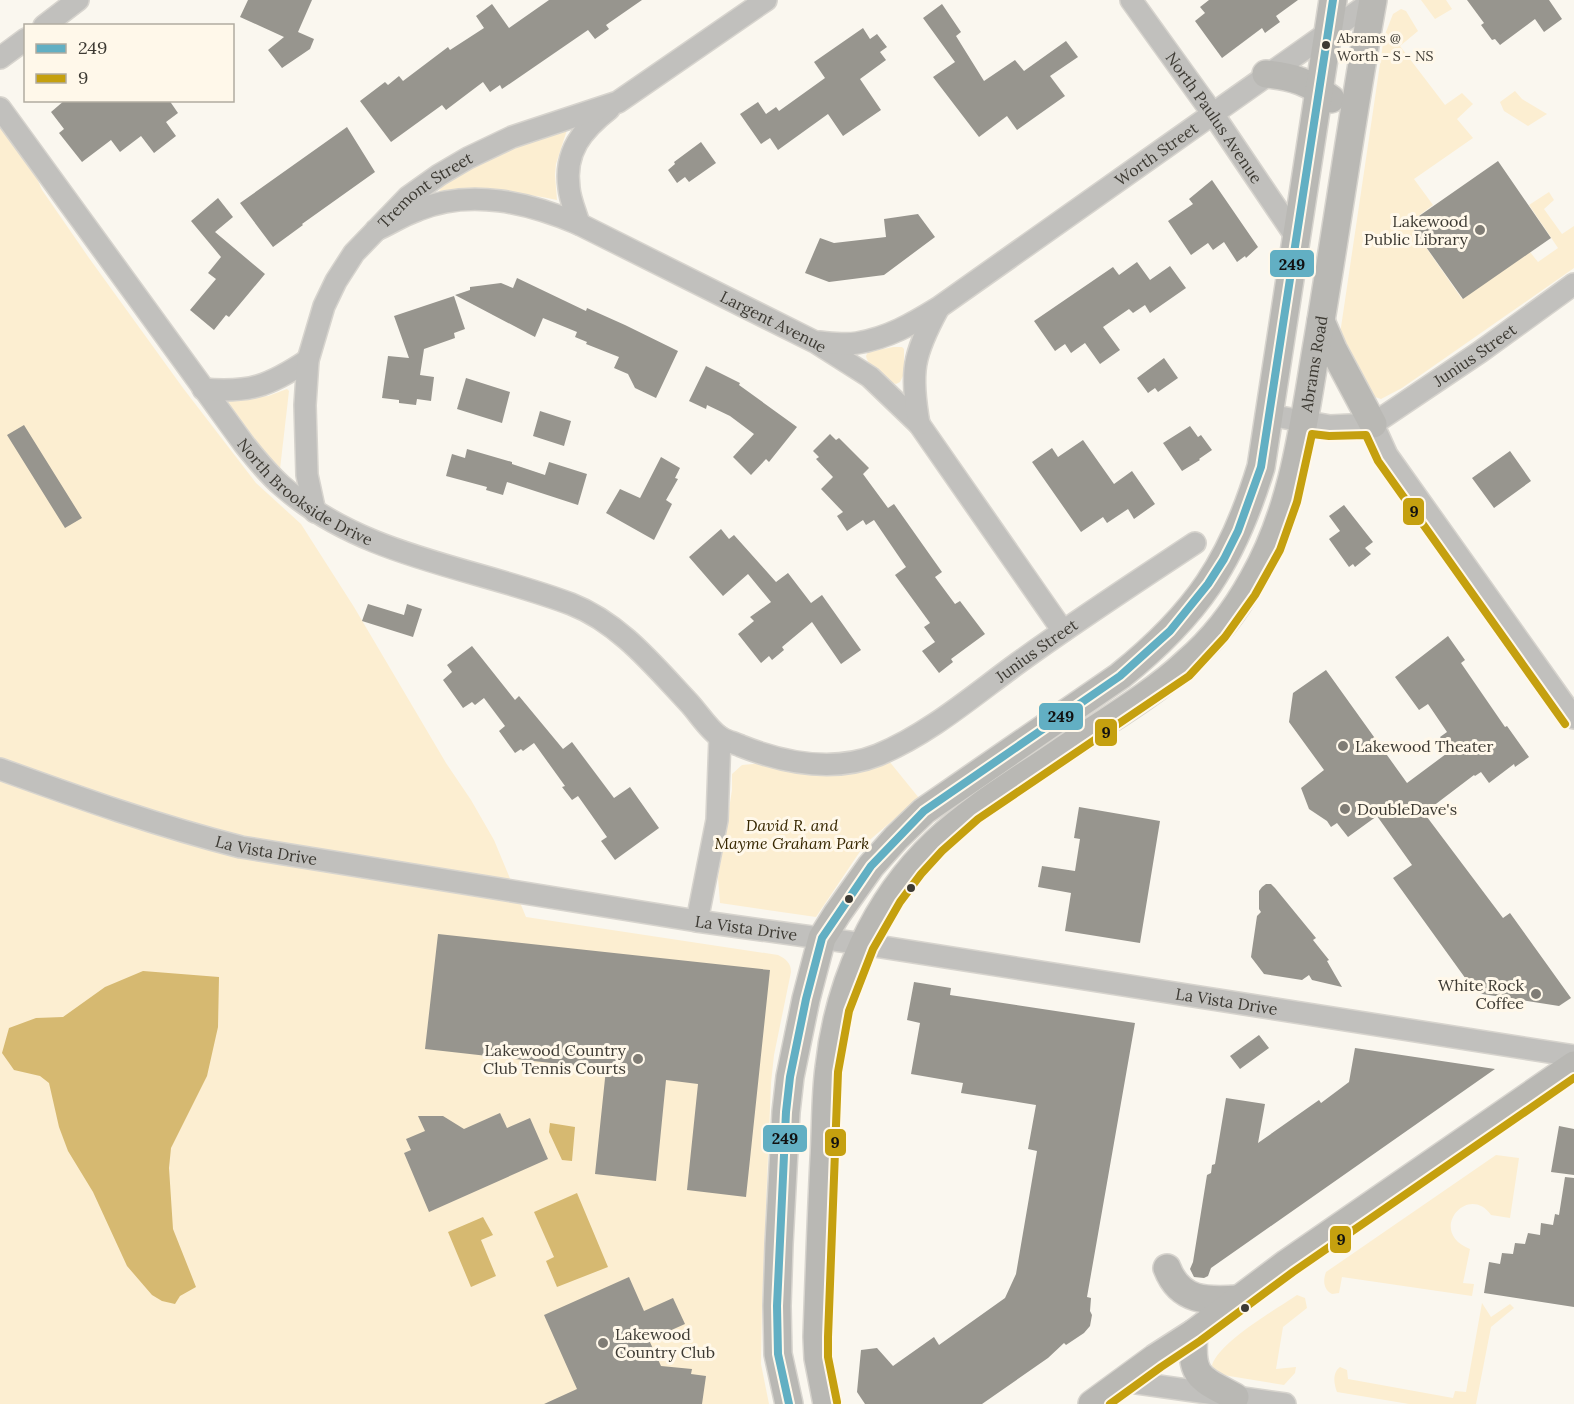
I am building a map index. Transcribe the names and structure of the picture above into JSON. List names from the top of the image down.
{
  "streets": {
    "main road": ["Abrams Road"],
    "street": [
      "North Paulus Avenue",
      "Worth Street",
      "Tremont Street",
      "Largent Avenue",
      "Junius Street",
      "North Brookside Drive",
      "La Vista Drive"
    ]
  },
  "crossings": [
    ["North Paulus Avenue", "Worth Street"],
    ["Worth Street", "Largent Avenue"],
    ["Worth Street", "Abrams Road"],
    ["Tremont Street", "Largent Avenue"],
    ["Tremont Street", "North Brookside Drive"],
    ["Largent Avenue", "Junius Street"],
    ["Junius Street", "North Brookside Drive"],
    ["Abrams Road", "La Vista Drive"]
  ],
  "parks": ["David R. and Mayme Graham Park"],
  "places": [
    "Abrams @ Worth - S - NS",
    "Lakewood Public Library",
    "Lakewood Theater",
    "DoubleDave's",
    "White Rock Coffee",
    "Lakewood Country Club Tennis Courts",
    "Lakewood Country Club"
  ],
  "lines": ["transit line 249", "transit line 9"],
  "legend": ["249", "9"]
}
